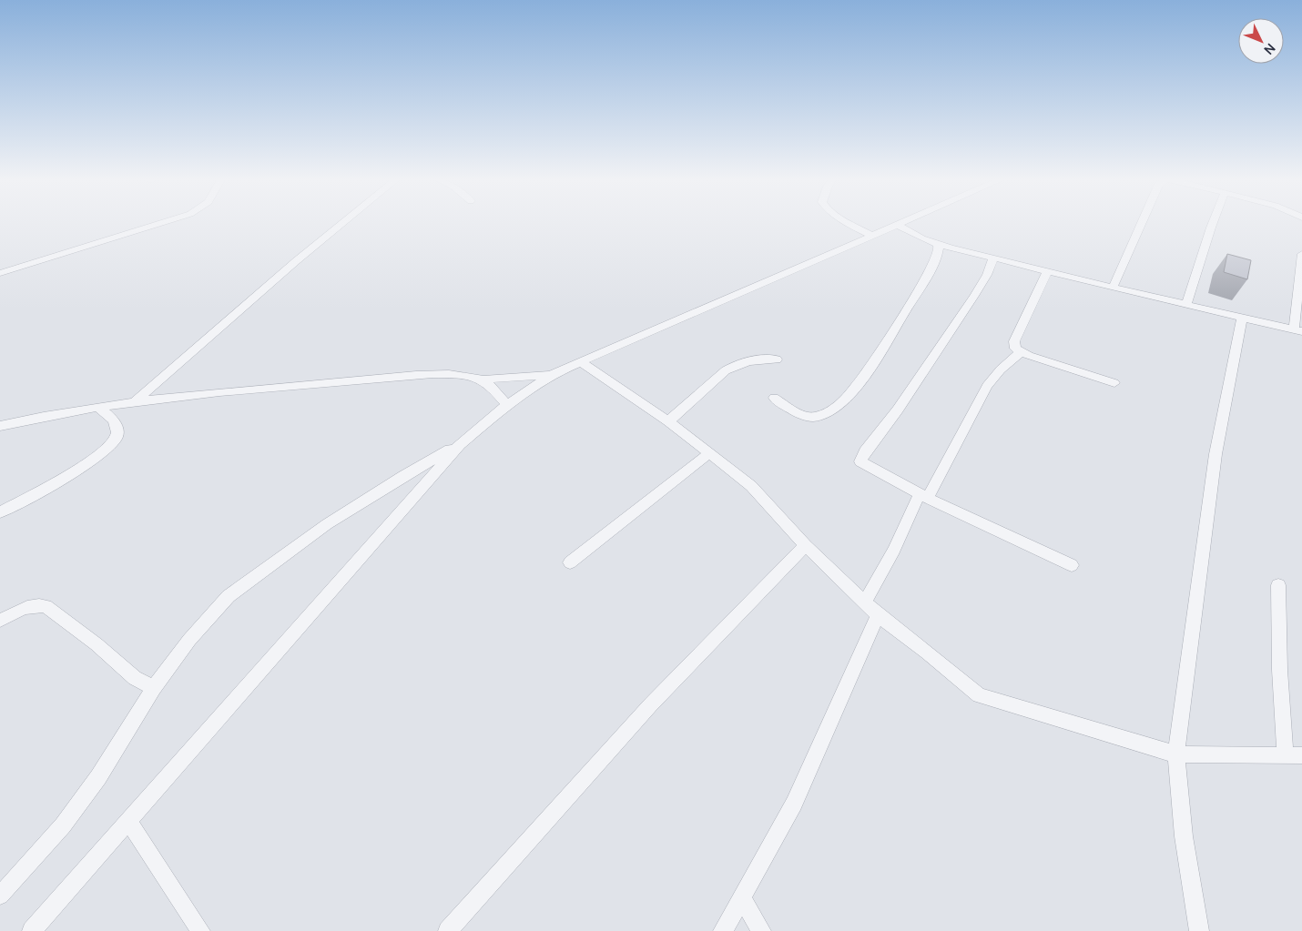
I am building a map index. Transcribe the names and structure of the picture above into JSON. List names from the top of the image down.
{
  "north": "bottom right"
}
